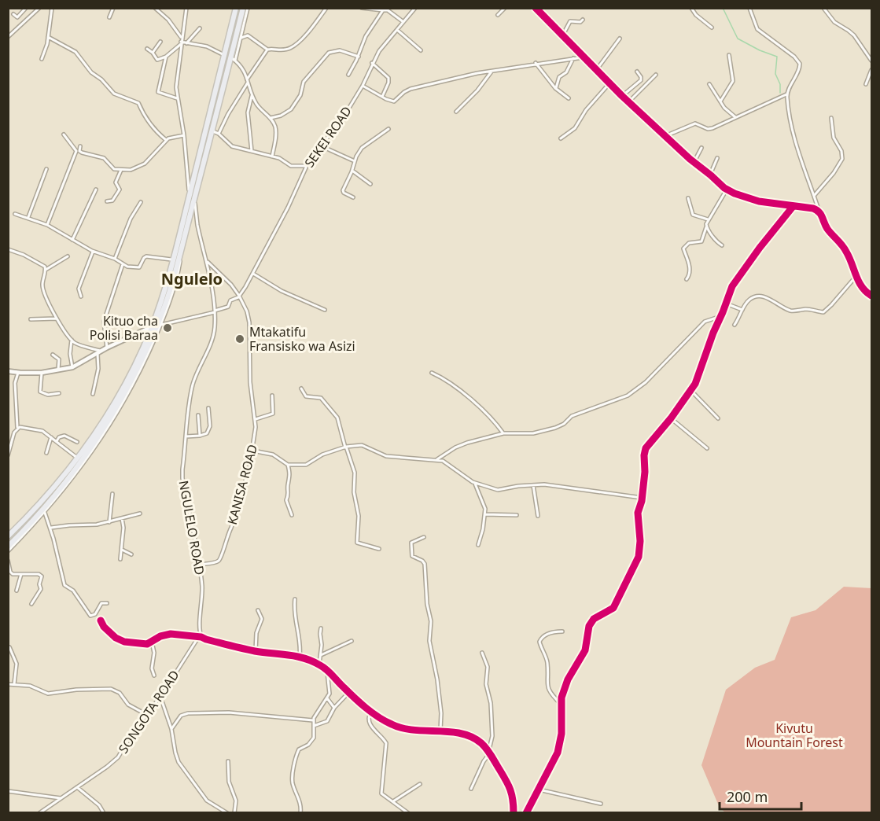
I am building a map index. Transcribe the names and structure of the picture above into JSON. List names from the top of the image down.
{
  "streets": {
    "street": [
      "SEKEI ROAD",
      "KANISA ROAD",
      "NGULELO ROAD",
      "SONGOTA ROAD"
    ]
  },
  "crossings": [
    ["SEKEI ROAD", "KANISA ROAD"],
    ["SEKEI ROAD", "NGULELO ROAD"],
    ["KANISA ROAD", "NGULELO ROAD"],
    ["NGULELO ROAD", "SONGOTA ROAD"]
  ],
  "districts": ["Ngulelo"],
  "parks": ["Kivutu Mountain Forest"],
  "places": ["Kituo cha Polisi Baraa", "Mtakatifu Fransisko wa Asizi"],
  "scale_bar": "200 m"
}
